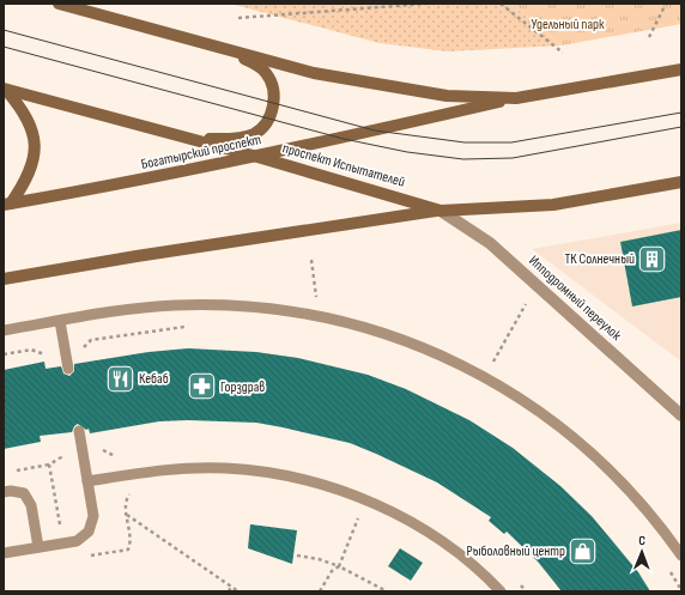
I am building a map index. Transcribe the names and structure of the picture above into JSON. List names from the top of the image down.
{
  "streets": {
    "main road": ["Богатырский проспект", "проспект Испытателей"],
    "street": ["Ипподромный переулок"]
  },
  "crossings": [
    ["Богатырский проспект", "проспект Испытателей"],
    ["проспект Испытателей", "Ипподромный переулок"]
  ],
  "parks": ["Удельный парк"],
  "places": {
    "building": ["ТК Солнечный"],
    "restaurant": ["Кебаб"],
    "pharmacy": ["Горздрав"],
    "shop": ["Рыболовный центр"]
  },
  "north": "top"
}
